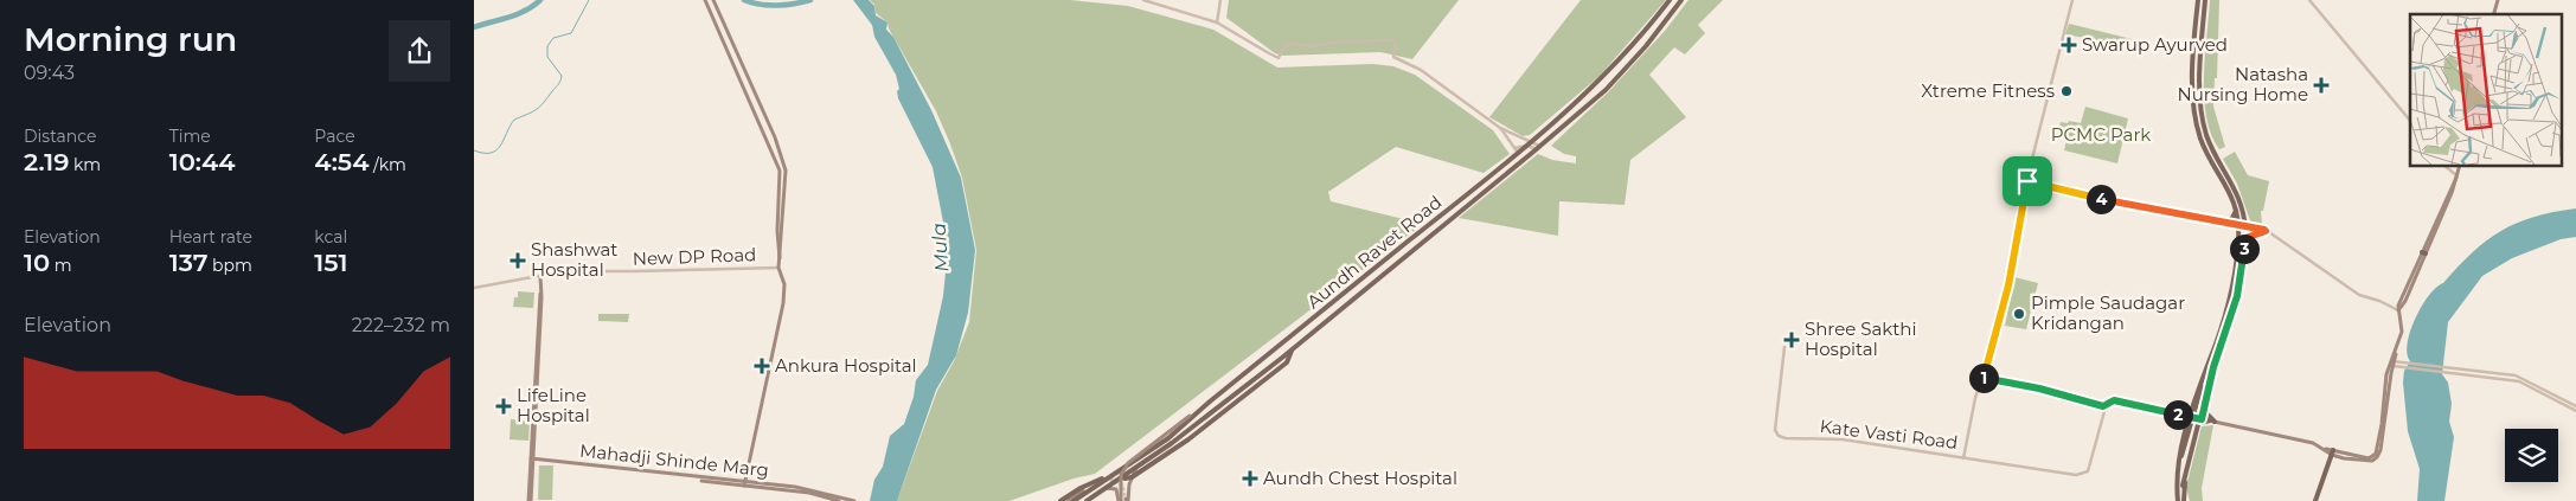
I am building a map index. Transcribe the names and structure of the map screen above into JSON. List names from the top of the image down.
{
  "streets": {
    "main road": ["Aundh Ravet Road", "Mahadji Shinde Marg"],
    "street": ["New DP Road", "Kate Vasti Road"]
  },
  "water": ["Mula"],
  "parks": ["PCMC Park"],
  "places": {
    "health": [
      "Swarup Ayurved",
      "Natasha Nursing Home",
      "Shashwat Hospital",
      "Shree Sakthi Hospital",
      "Ankura Hospital",
      "LifeLine Hospital",
      "Aundh Chest Hospital"
    ],
    "other": ["Xtreme Fitness", "Pimple Saudagar Kridangan"]
  },
  "page": {
    "heading": ["Morning run", "09:43"],
    "stats": [
      ["Distance", "2.19 km"],
      ["Time", "10:44"],
      ["Pace", "4:54 /km"],
      ["Elevation", "10 m"],
      ["Heart rate", "137 bpm"],
      ["kcal", "151"]
    ],
    "pins": [
      "4",
      "3",
      "1",
      "2"
    ],
    "chart": ["Elevation", "222–232 m"]
  }
}
